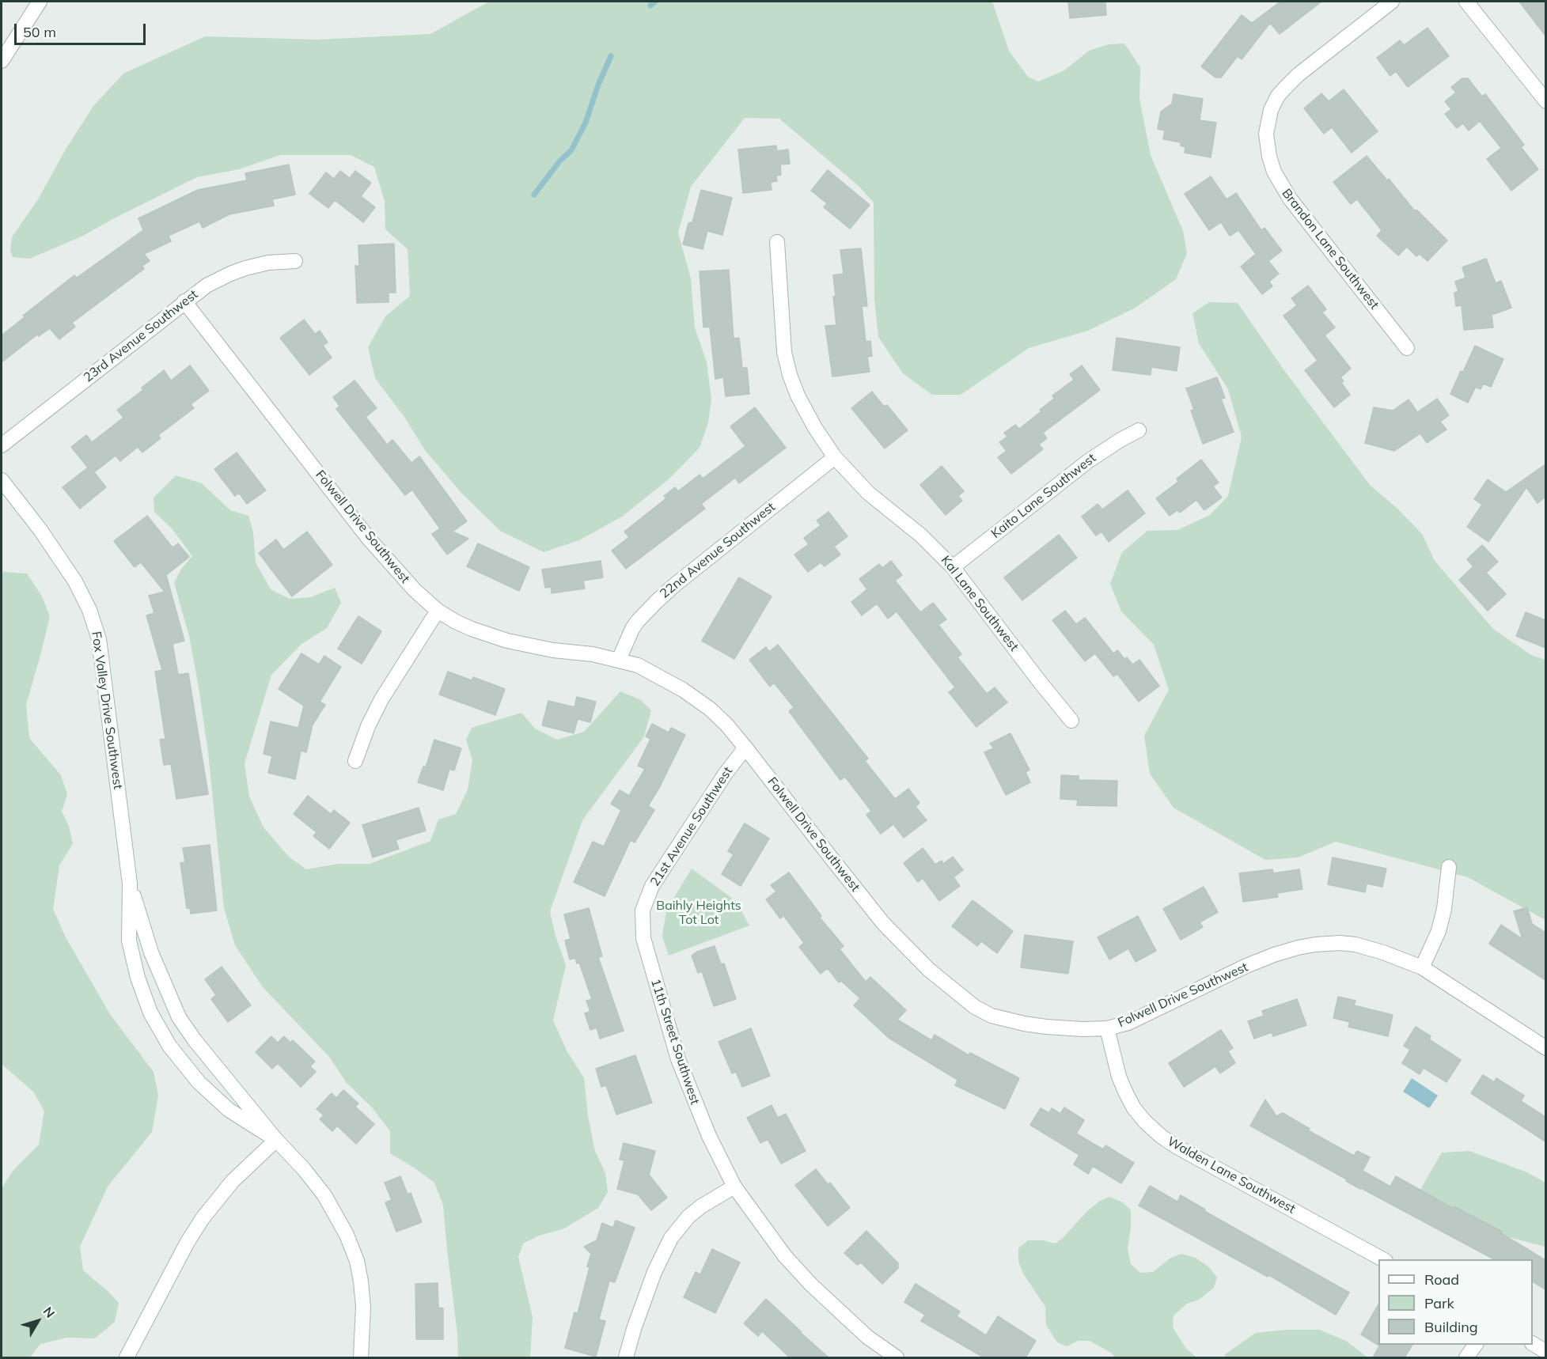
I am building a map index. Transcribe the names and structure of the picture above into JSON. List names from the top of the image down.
{
  "streets": {
    "street": [
      "Brandon Lane Southwest",
      "23rd Avenue Southwest",
      "Kaito Lane Southwest",
      "Folwell Drive Southwest",
      "22nd Avenue Southwest",
      "Kal Lane Southwest",
      "Fox Valley Drive Southwest",
      "21st Avenue Southwest",
      "11th Street Southwest",
      "Walden Lane Southwest"
    ]
  },
  "crossings": [
    ["23rd Avenue Southwest", "Folwell Drive Southwest"],
    ["Kaito Lane Southwest", "Kal Lane Southwest"],
    ["Folwell Drive Southwest", "22nd Avenue Southwest"],
    ["Folwell Drive Southwest", "21st Avenue Southwest"],
    ["Folwell Drive Southwest", "Walden Lane Southwest"],
    ["22nd Avenue Southwest", "Kal Lane Southwest"],
    ["21st Avenue Southwest", "11th Street Southwest"]
  ],
  "parks": ["Baihly Heights Tot Lot"],
  "legend": ["Road", "Park", "Building"],
  "scale_bar": "50 m",
  "north": "top right"
}
